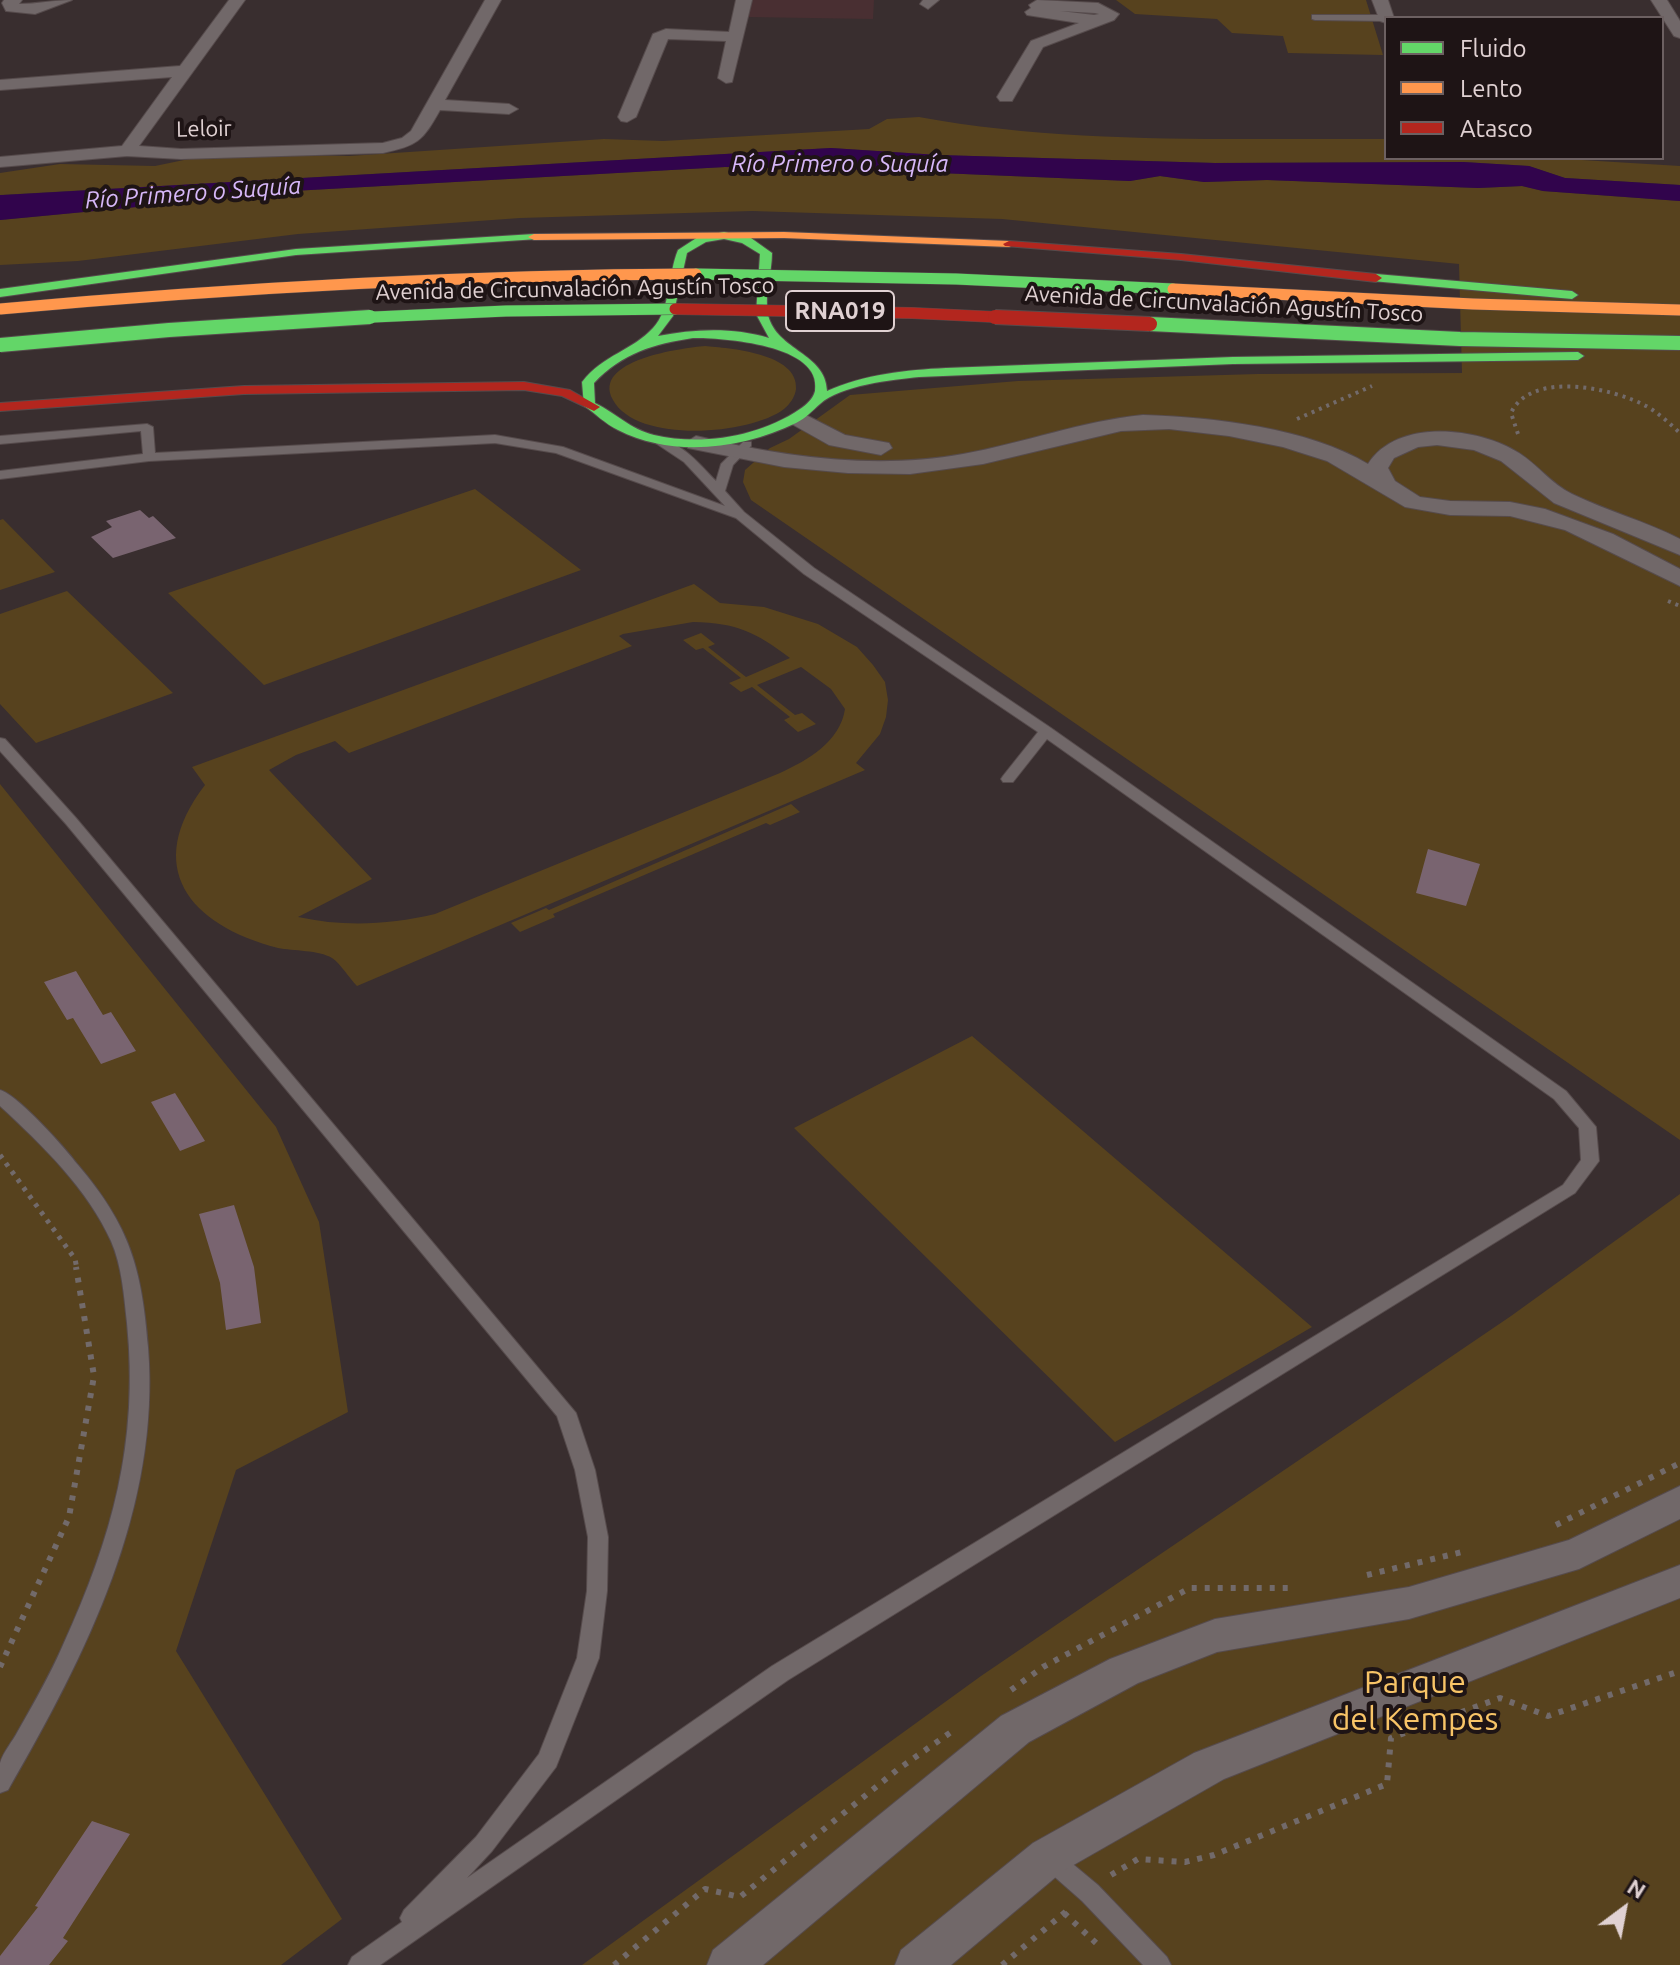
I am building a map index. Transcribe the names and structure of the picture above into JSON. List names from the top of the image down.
{
  "streets": {
    "main road": ["Avenida de Circunvalación Agustín Tosco", "RNA019"],
    "street": ["Leloir"]
  },
  "water": ["Río Primero o Suquía"],
  "parks": ["Parque del Kempes"],
  "legend": ["Fluido", "Lento", "Atasco"],
  "north": "top right"
}
